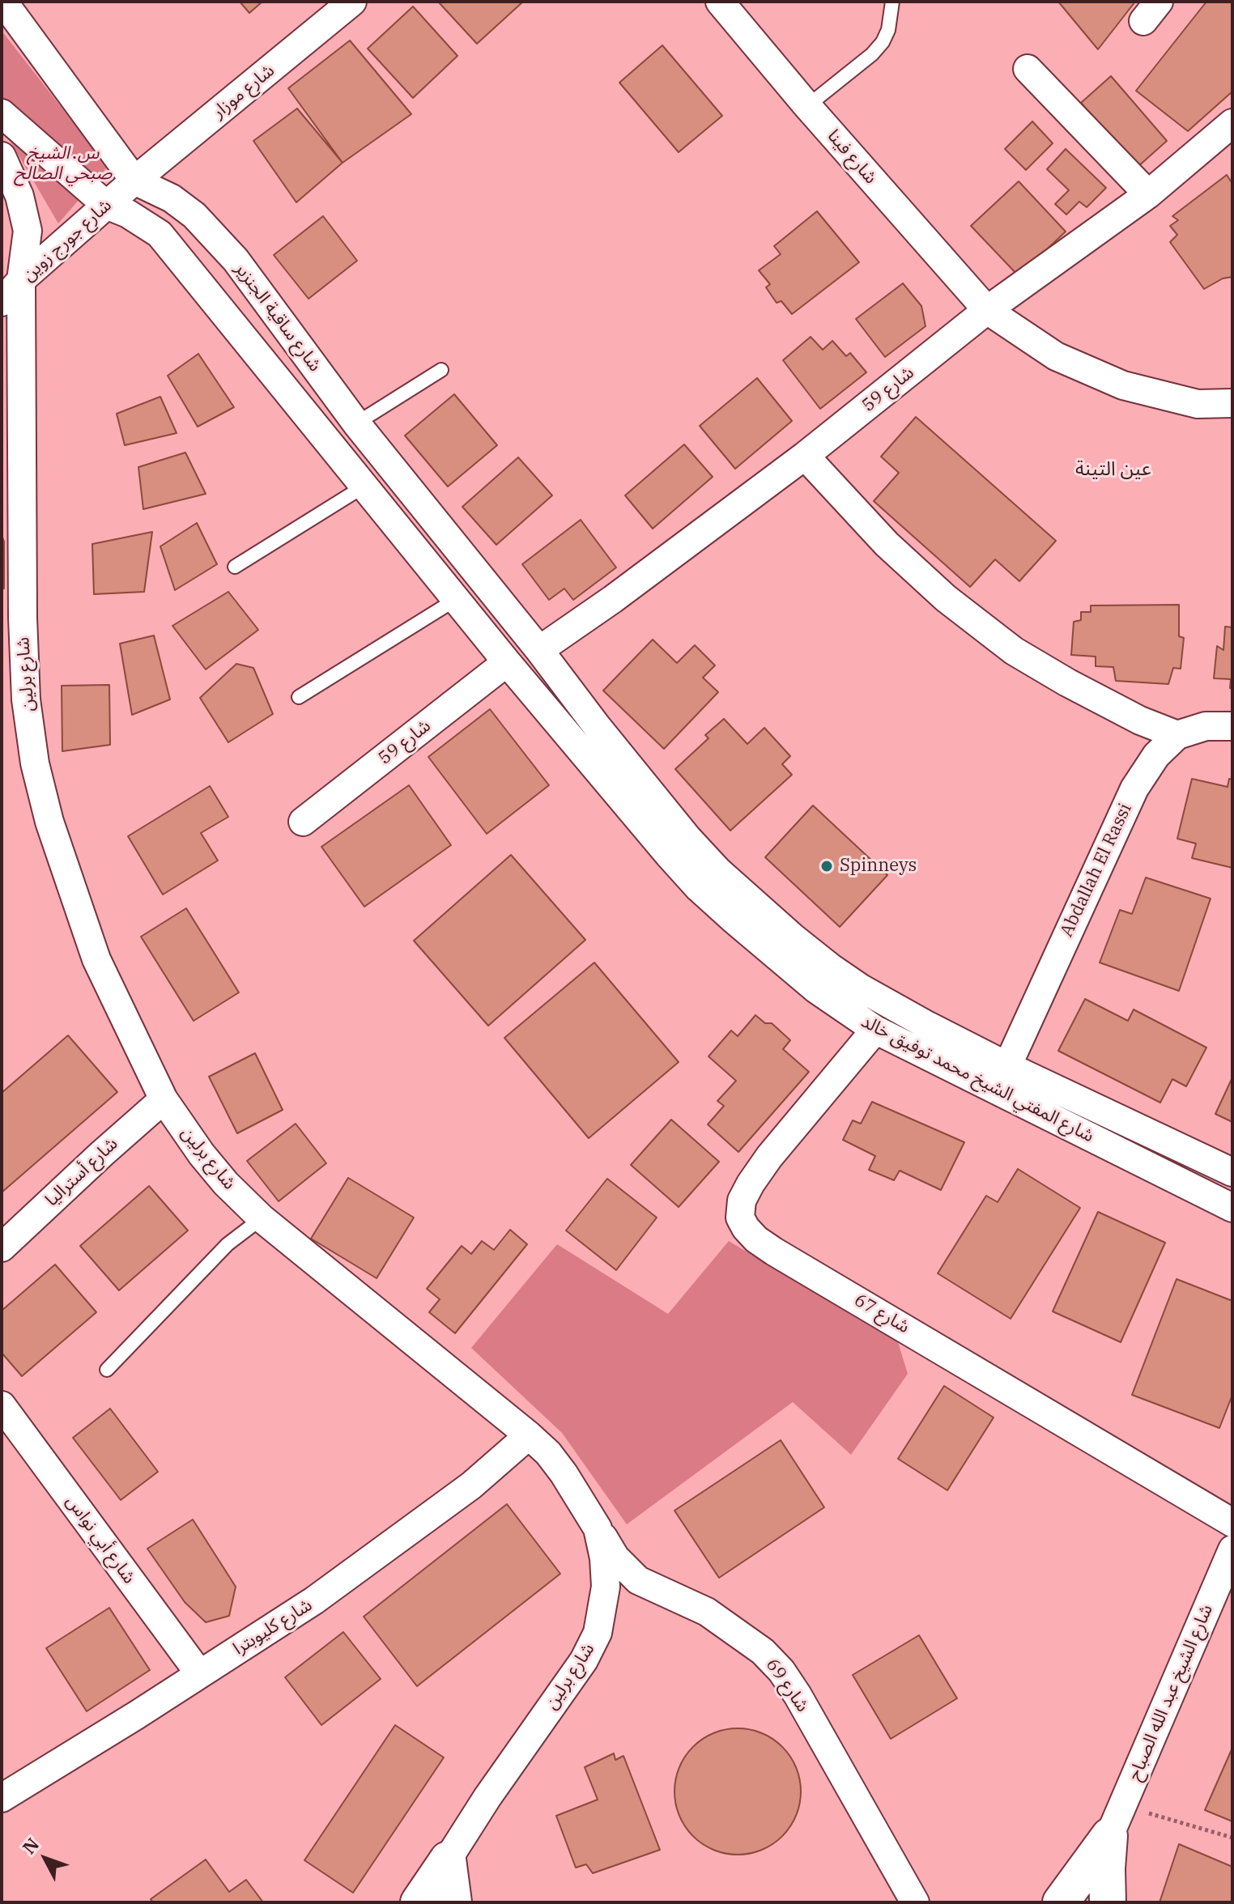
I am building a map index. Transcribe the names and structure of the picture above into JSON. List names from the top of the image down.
{
  "streets": {
    "street": [
      "شارع موزار",
      "شارع فينا",
      "شارع جورج زوين",
      "شارع ساقية الجنزير",
      "شارع 59",
      "شارع برلين",
      "Abdallah El Rassi",
      "شارع المفتي الشيخ محمد توفيق خالد",
      "شارع أستراليا",
      "شارع 67",
      "شارع أبي نواس",
      "شارع كليوبترا",
      "شارع 69",
      "شارع الشيخ عبد الله الصباح"
    ]
  },
  "crossings": [
    ["شارع موزار", "شارع جورج زوين"],
    ["شارع موزار", "شارع ساقية الجنزير"],
    ["شارع فينا", "شارع 59"],
    ["شارع جورج زوين", "شارع ساقية الجنزير"],
    ["شارع جورج زوين", "شارع برلين"],
    ["شارع ساقية الجنزير", "شارع 59"],
    ["شارع ساقية الجنزير", "شارع المفتي الشيخ محمد توفيق خالد"],
    ["شارع 59", "شارع المفتي الشيخ محمد توفيق خالد"],
    ["شارع برلين", "شارع أستراليا"],
    ["شارع برلين", "شارع كليوبترا"],
    ["شارع برلين", "شارع 69"],
    ["Abdallah El Rassi", "شارع المفتي الشيخ محمد توفيق خالد"],
    ["شارع المفتي الشيخ محمد توفيق خالد", "شارع 67"],
    ["شارع أبي نواس", "شارع كليوبترا"]
  ],
  "districts": ["عين التينة"],
  "parks": ["س. الشيخ صبحي الصالح"],
  "places": ["Spinneys"],
  "north": "top left"
}
